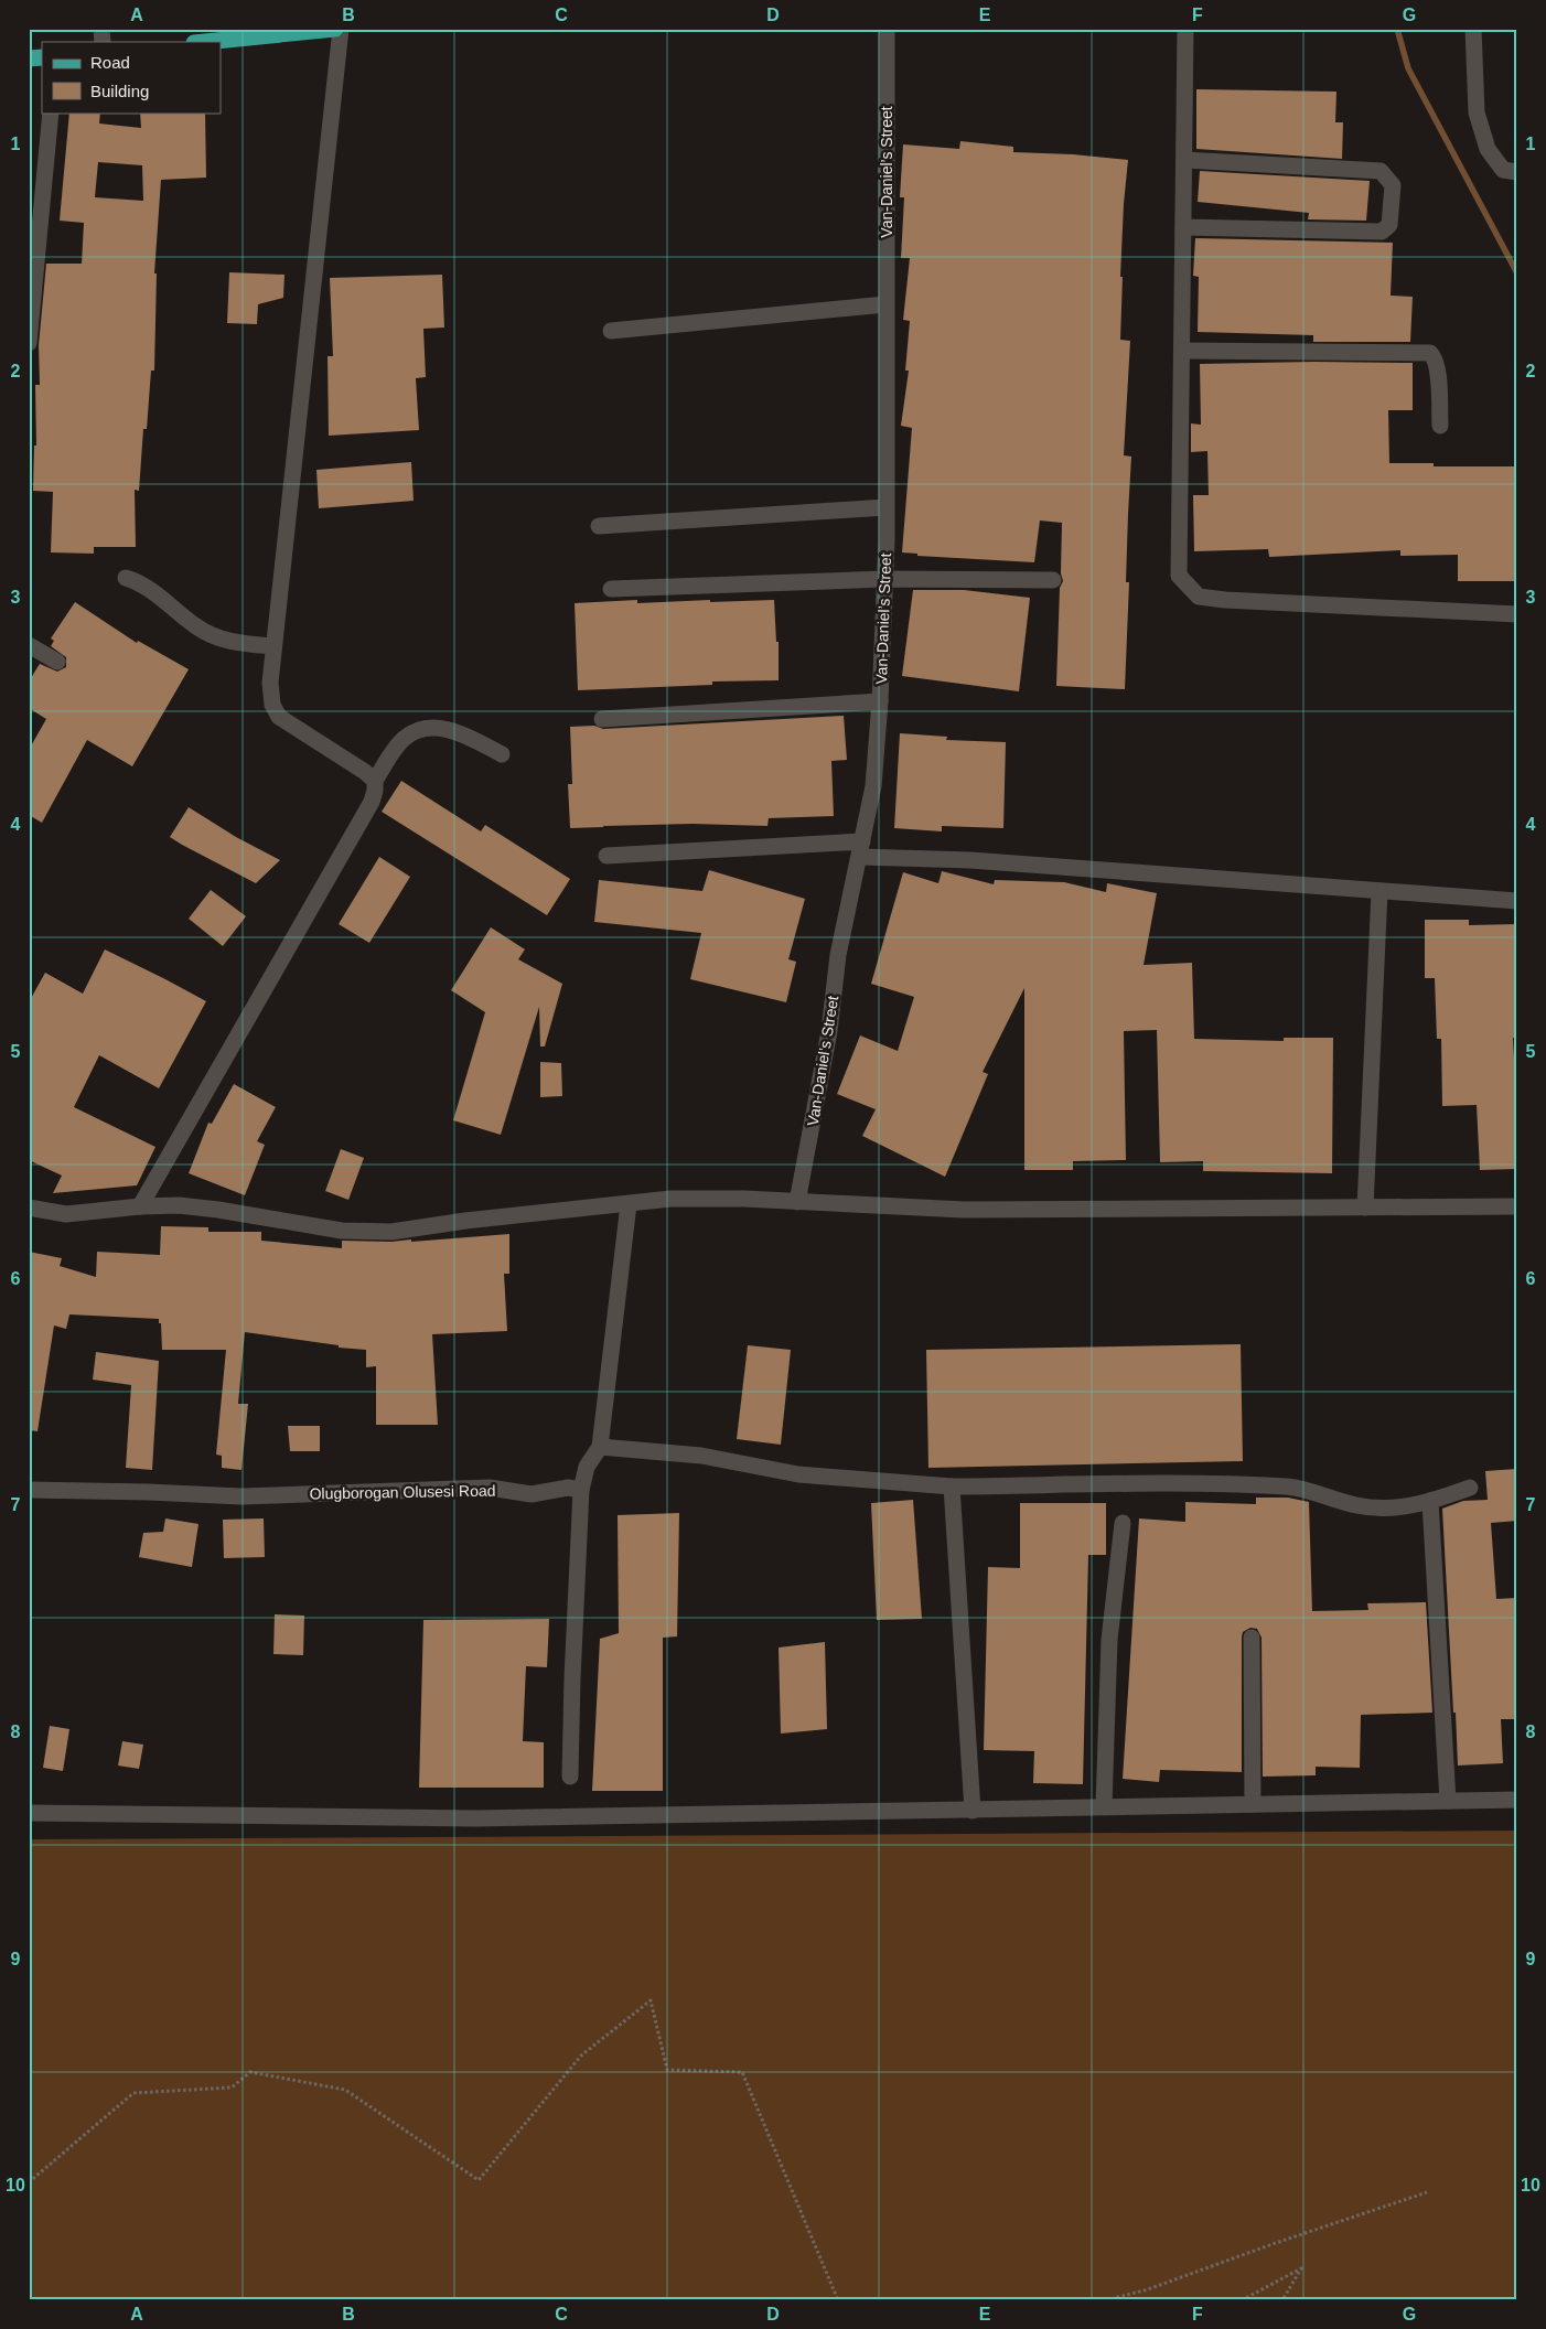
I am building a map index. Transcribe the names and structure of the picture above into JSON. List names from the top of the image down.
{
  "streets": {
    "street": ["Van-Daniel’s Street", "Olugborogan Olusesi Road"]
  },
  "legend": ["Road", "Building"],
  "grid": {
    "columns": [
      "A",
      "B",
      "C",
      "D",
      "E",
      "F",
      "G"
    ],
    "rows": [
      "1",
      "2",
      "3",
      "4",
      "5",
      "6",
      "7",
      "8",
      "9",
      "10"
    ]
  }
}
